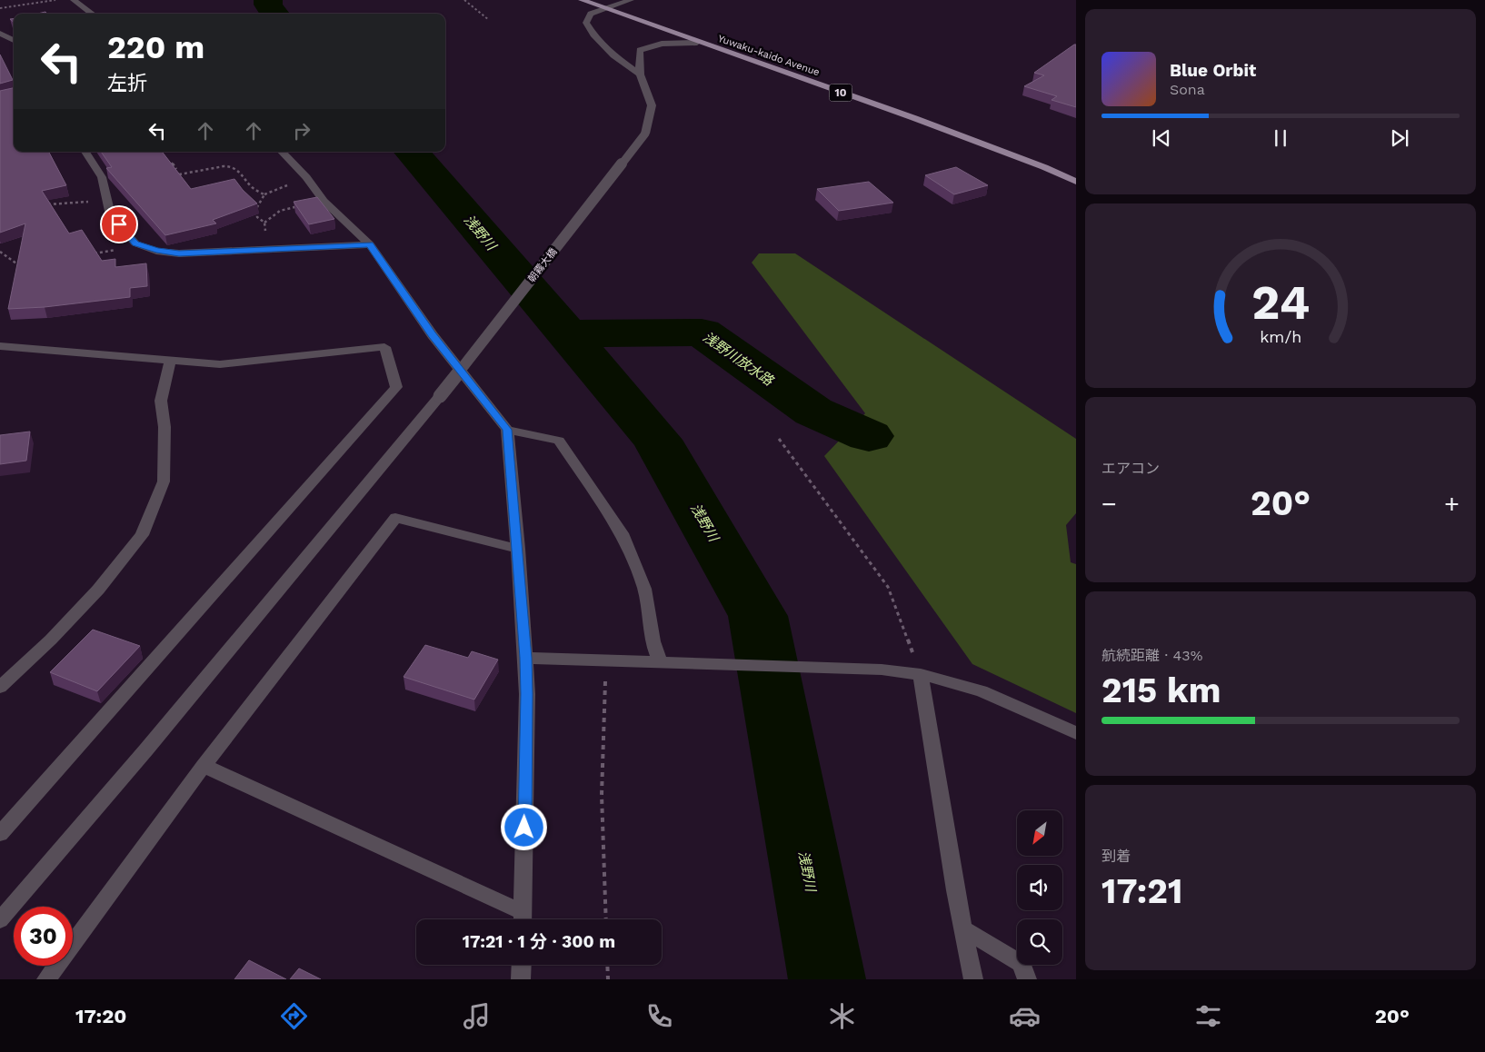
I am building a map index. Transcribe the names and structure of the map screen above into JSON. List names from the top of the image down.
{
  "streets": {
    "main road": ["Yuwaku-kaido Avenue", "10"],
    "street": ["朝霧大橋"]
  },
  "water": ["浅野川", "浅野川放水路"],
  "north": "bottom left",
  "page": {
    "turn": ["220 m", "左折"],
    "song": ["Blue Orbit", "Sona"],
    "tile": [
      "エアコン",
      ["航続距離 · 43%", "215 km"],
      ["到着", "17:21"]
    ],
    "heat": ["−", "20°", "+"],
    "limit": "30",
    "trip": "17:21 · 1 分 · 300 m",
    "tabs": ["17:20", "20°"],
    "gauge": ["24", "km/h"]
  }
}
